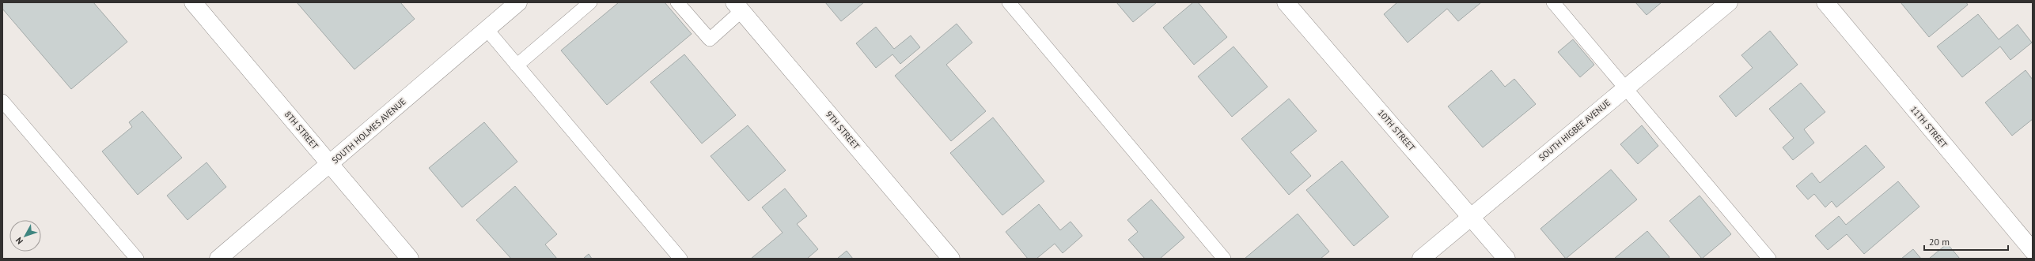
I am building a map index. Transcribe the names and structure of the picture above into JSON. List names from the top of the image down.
{
  "streets": {
    "street": [
      "11TH STREET",
      "8TH STREET",
      "9TH STREET",
      "10TH STREET",
      "SOUTH HIGBEE AVENUE",
      "SOUTH HOLMES AVENUE"
    ]
  },
  "crossings": [
    ["8TH STREET", "SOUTH HOLMES AVENUE"],
    ["10TH STREET", "SOUTH HIGBEE AVENUE"]
  ],
  "scale_bar": "20 m",
  "north": "bottom left"
}
